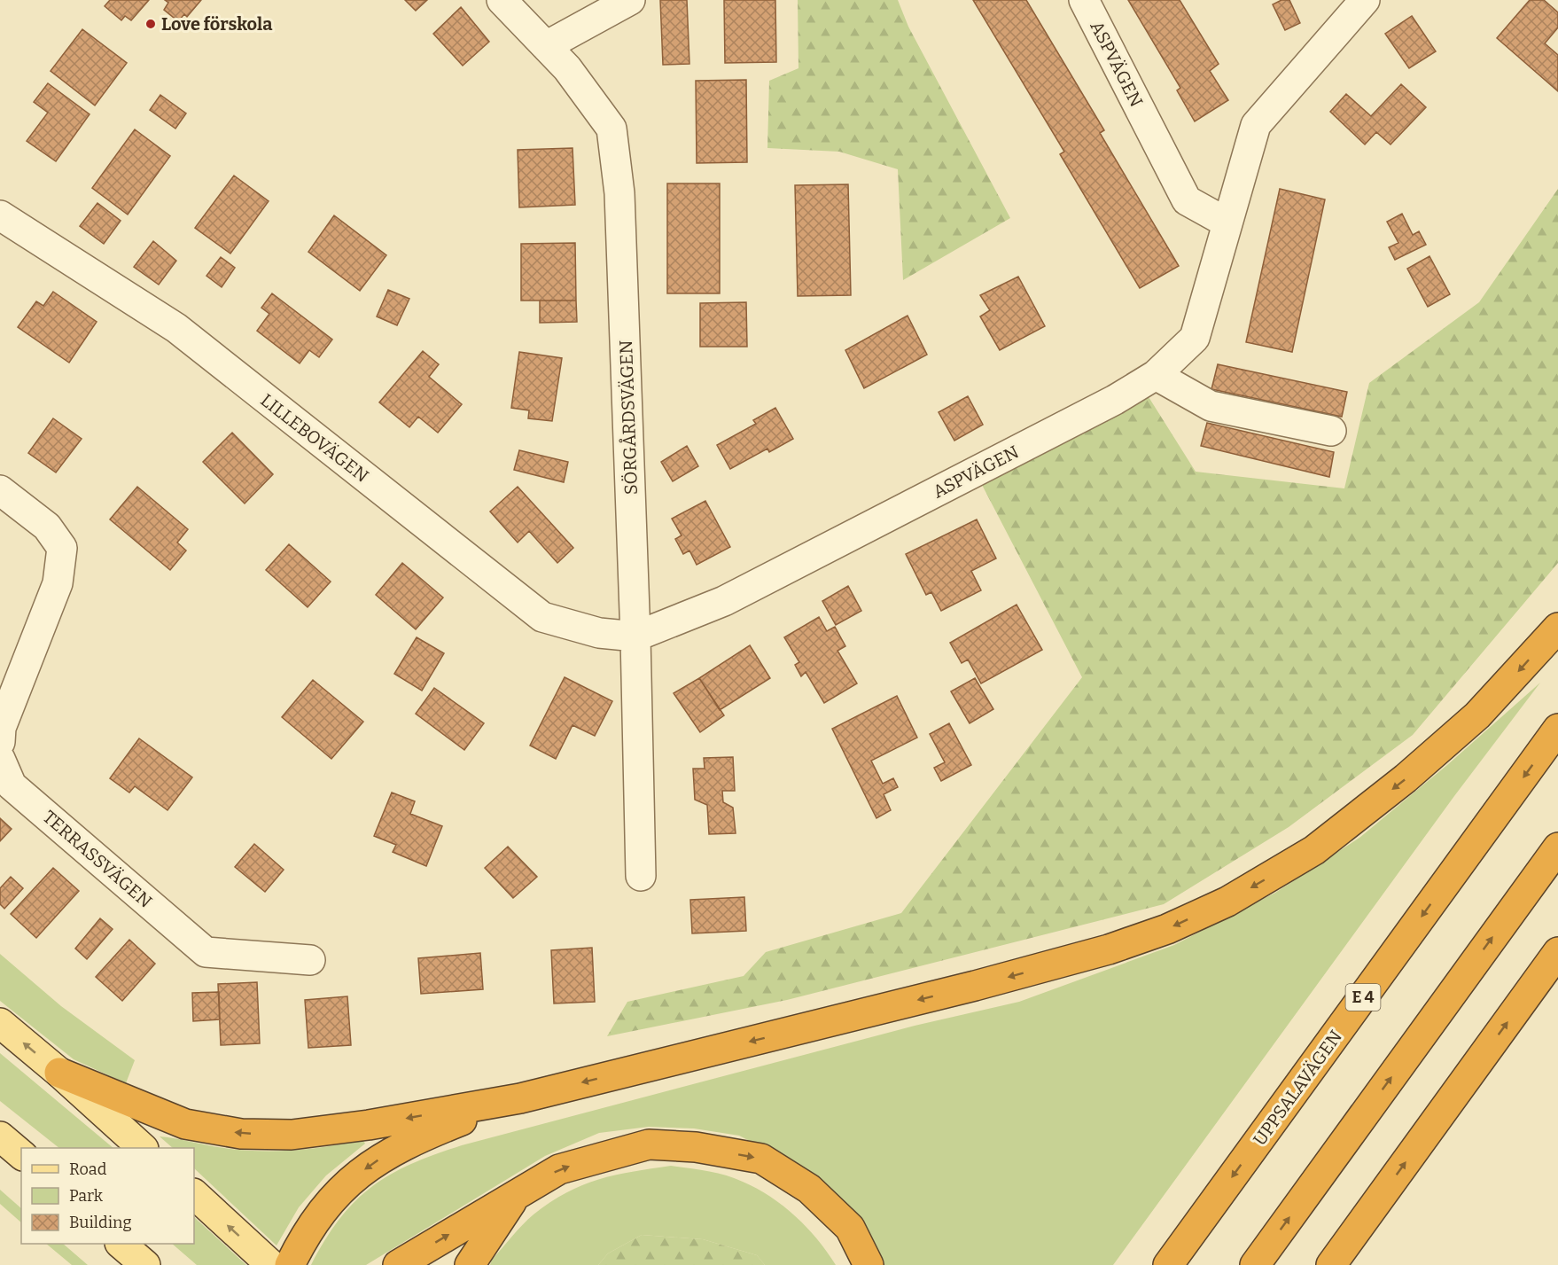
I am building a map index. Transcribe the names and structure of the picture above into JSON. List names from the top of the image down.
{
  "streets": {
    "highway": ["E 4", "UPPSALAVÄGEN"],
    "street": [
      "ASPVÄGEN",
      "SÖRGÅRDSVÄGEN",
      "LILLEBOVÄGEN",
      "TERRASSVÄGEN"
    ]
  },
  "crossings": [
    ["ASPVÄGEN", "SÖRGÅRDSVÄGEN"],
    ["ASPVÄGEN", "LILLEBOVÄGEN"],
    ["SÖRGÅRDSVÄGEN", "LILLEBOVÄGEN"]
  ],
  "places": ["Love förskola"],
  "legend": ["Road", "Park", "Building"]
}
